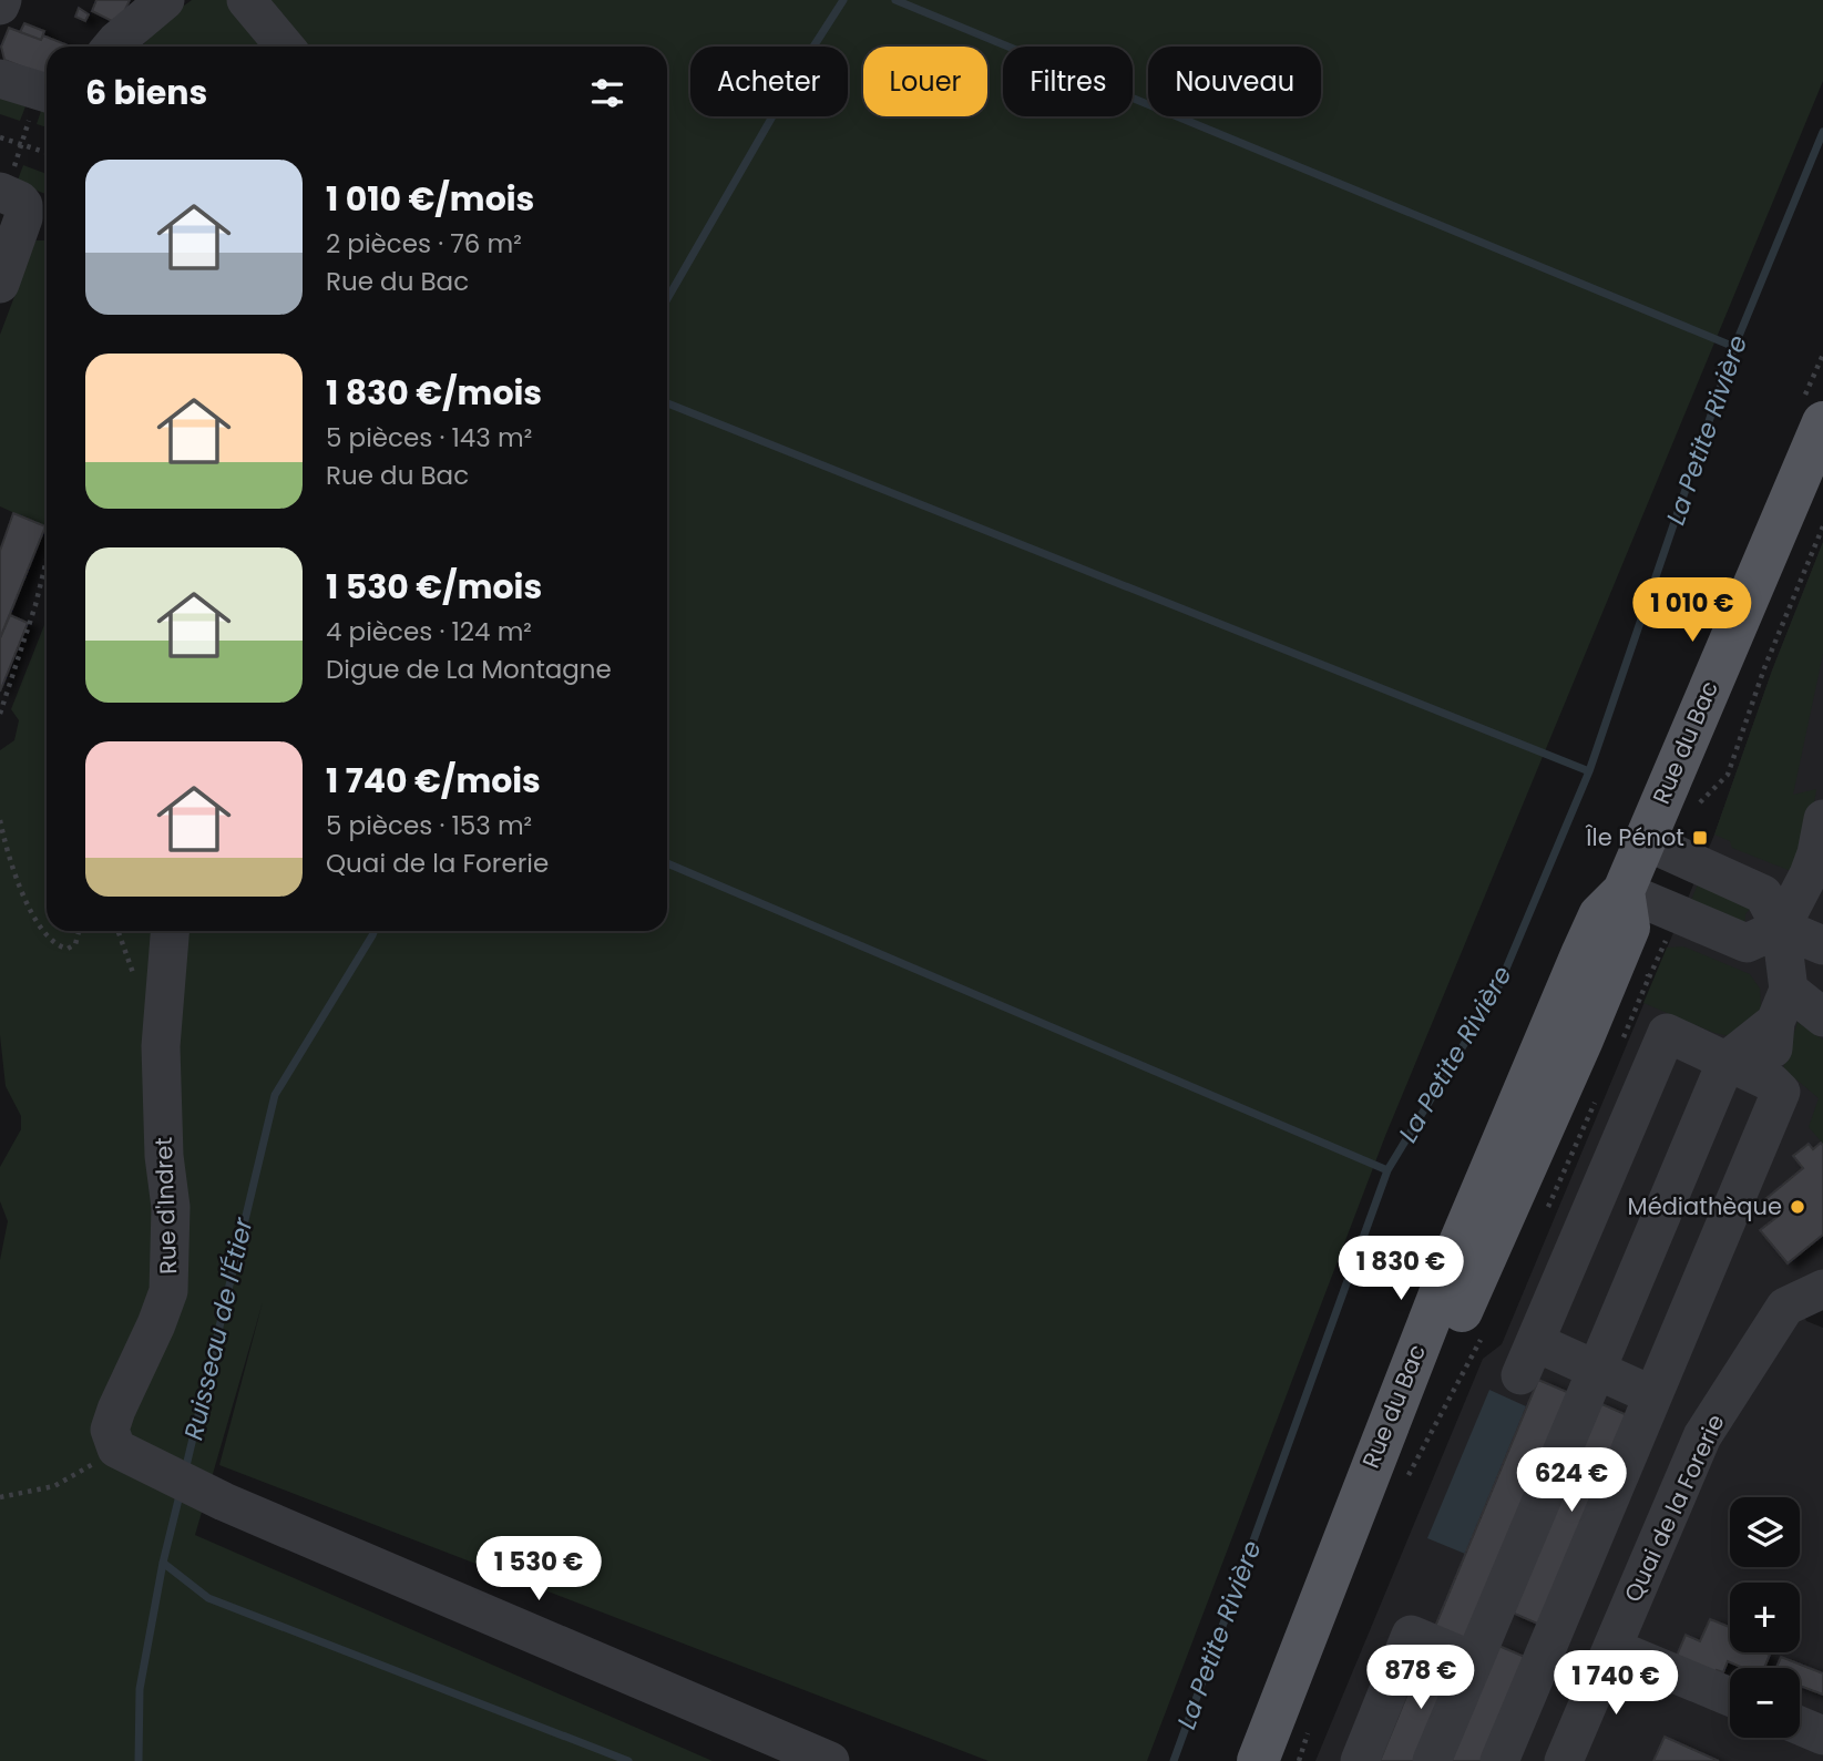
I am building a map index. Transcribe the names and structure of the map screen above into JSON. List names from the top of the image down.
{
  "streets": {
    "main road": ["Rue du Bac"],
    "street": ["Rue d'Indret", "Quai de la Forerie"]
  },
  "water": ["La Petite Rivière", "Ruisseau de l'Étier"],
  "places": {
    "transit": ["Île Pénot"],
    "other": ["Médiathèque"]
  },
  "page": {
    "chip": [
      "Acheter",
      "Louer",
      "Filtres",
      "Nouveau"
    ],
    "heading": "6 biens",
    "list": [
      {
        "name": "1 010 €/mois",
        "note": "2 pièces · 76 m² · Rue du Bac"
      },
      {
        "name": "1 830 €/mois",
        "note": "5 pièces · 143 m² · Rue du Bac"
      },
      {
        "name": "1 530 €/mois",
        "note": "4 pièces · 124 m² · Digue de La Montagne"
      },
      {
        "name": "1 740 €/mois",
        "note": "5 pièces · 153 m² · Quai de la Forerie"
      }
    ],
    "price": [
      "1 010 €",
      "1 830 €",
      "624 €",
      "1 530 €",
      "878 €",
      "1 740 €"
    ],
    "map_buttons": ["+", "−"]
  }
}
